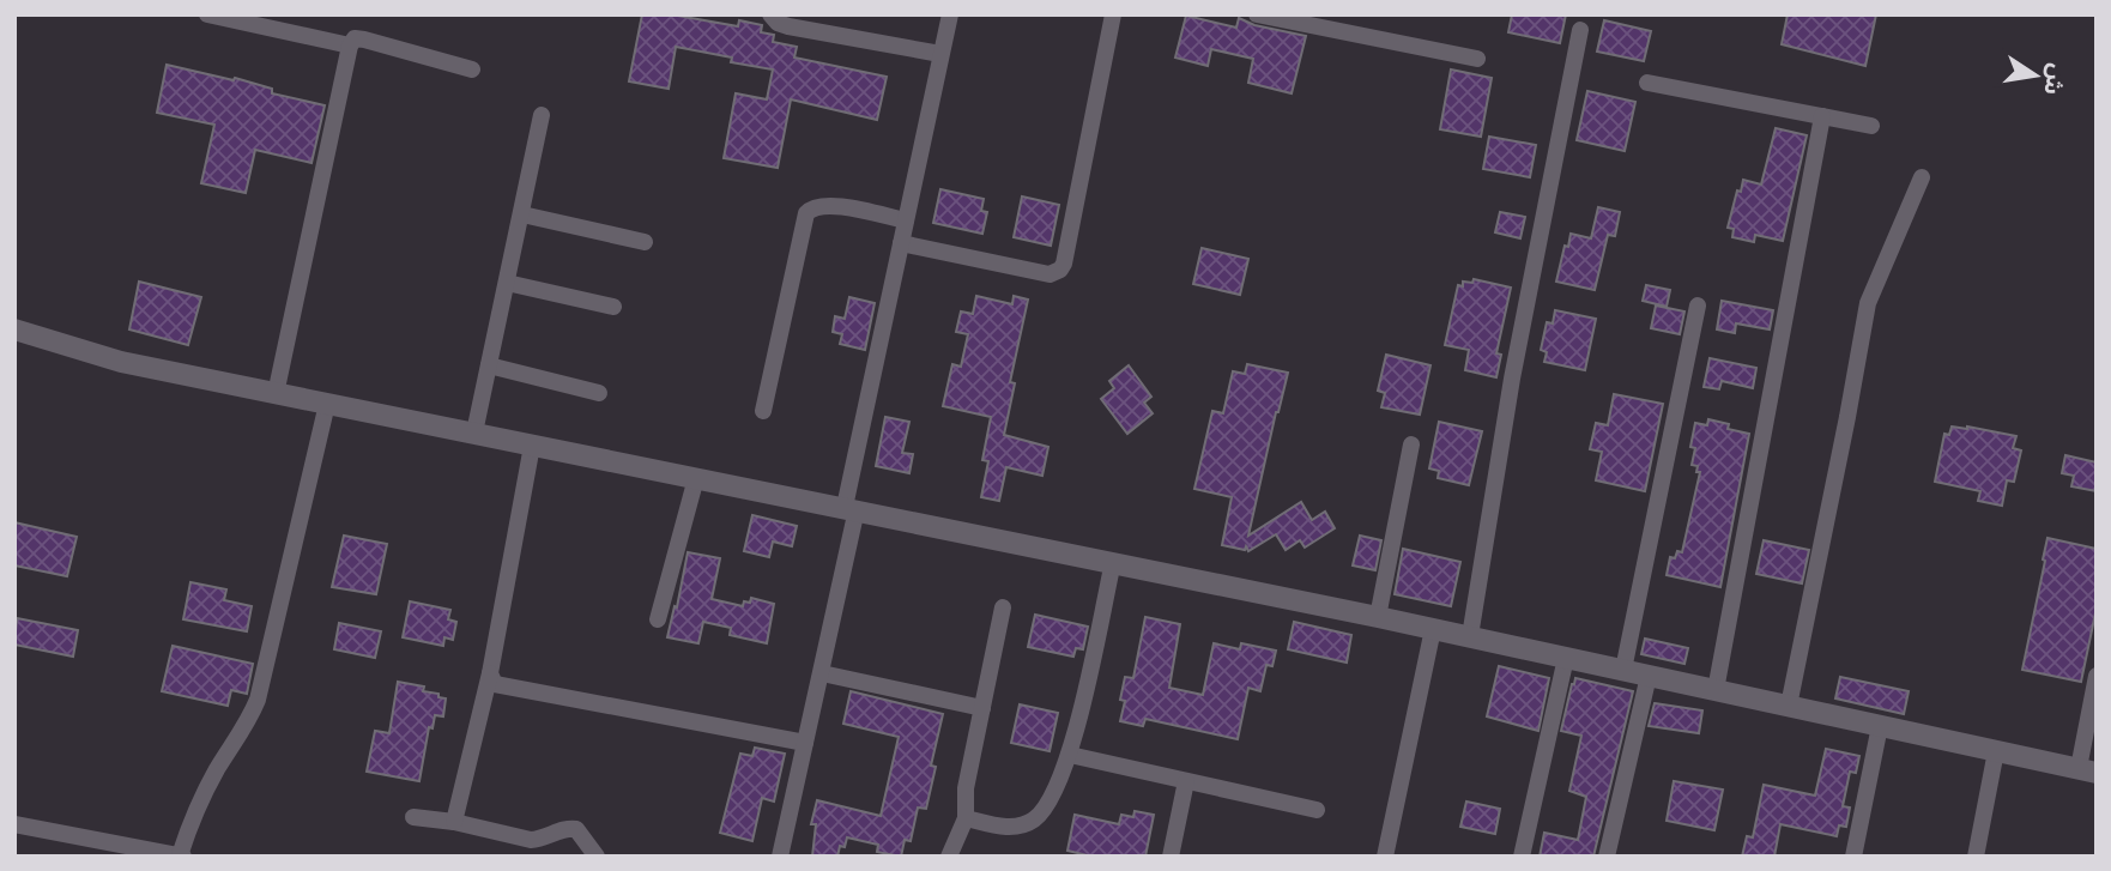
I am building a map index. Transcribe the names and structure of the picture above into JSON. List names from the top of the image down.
{
  "north": "right"
}
